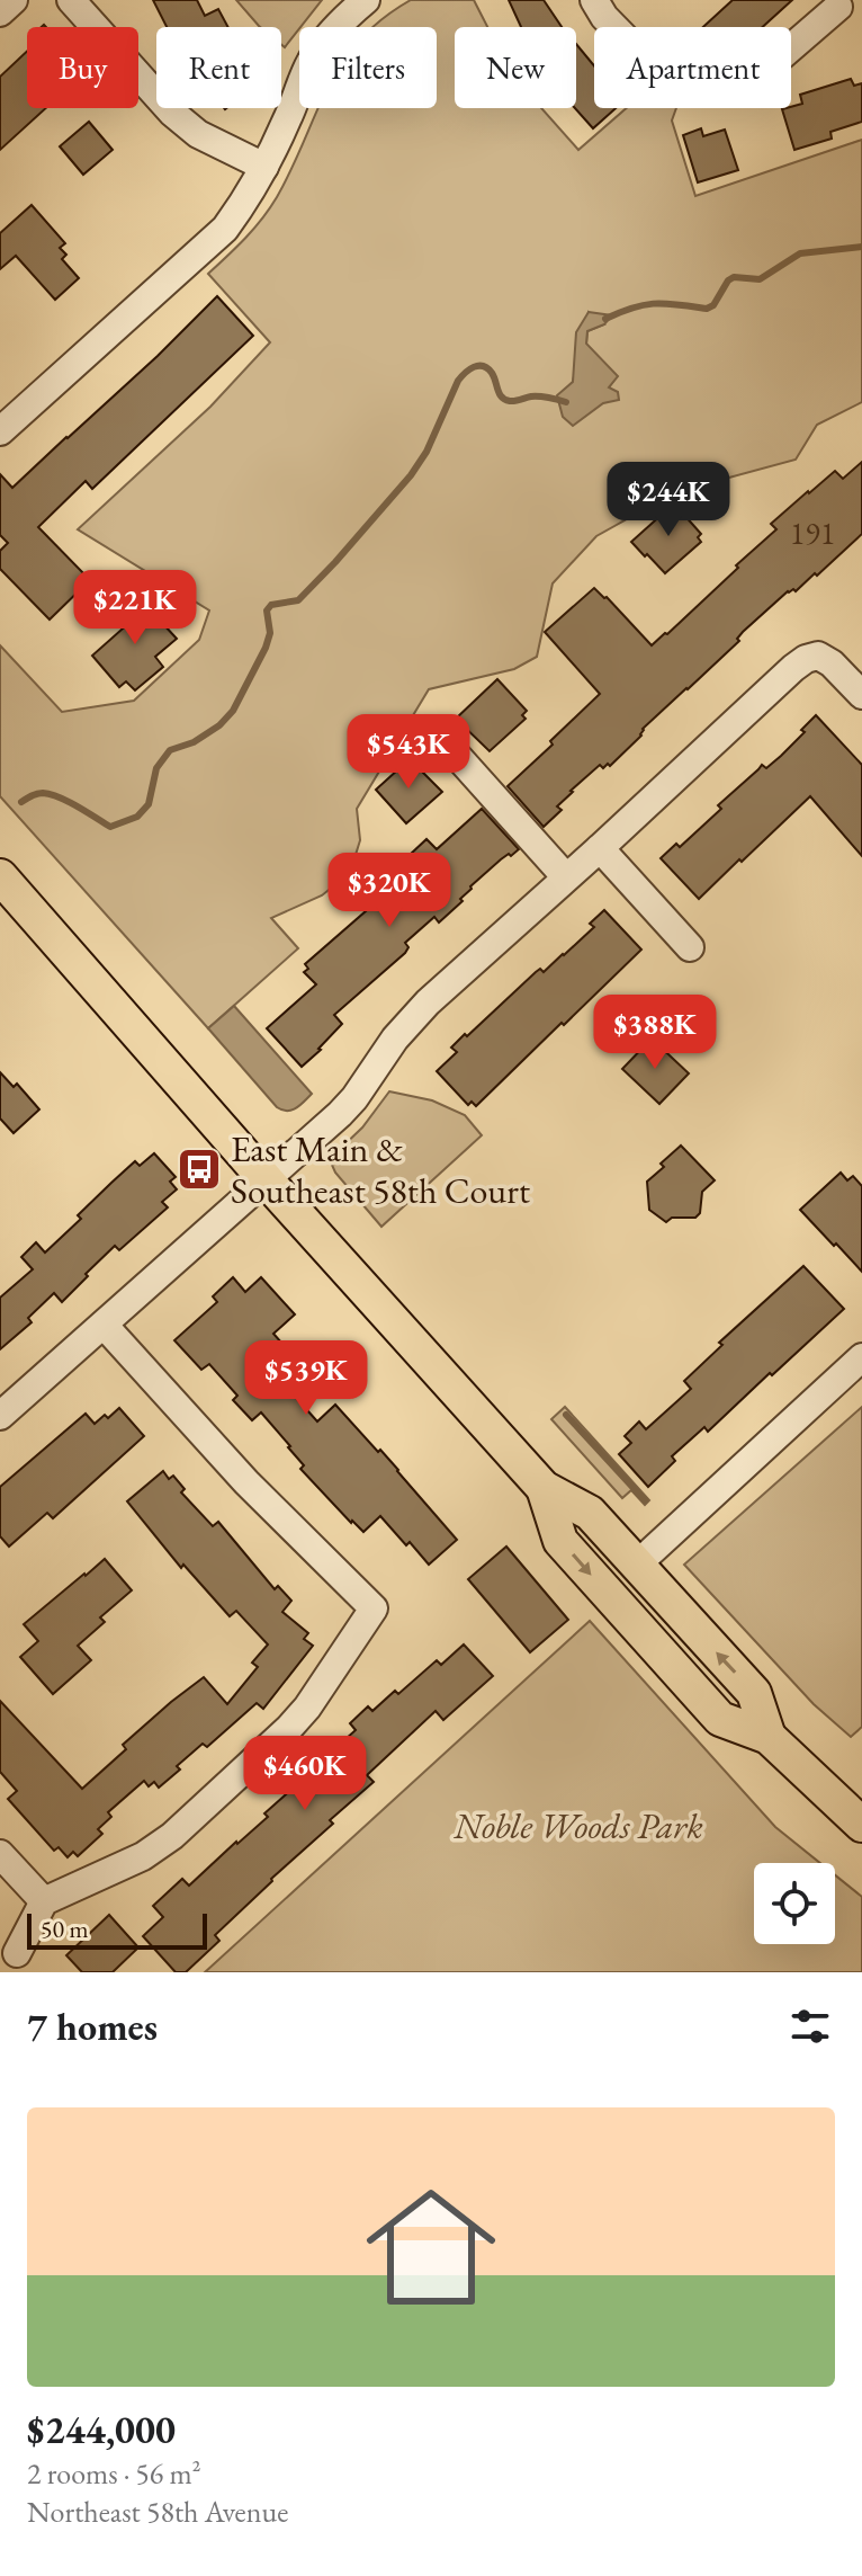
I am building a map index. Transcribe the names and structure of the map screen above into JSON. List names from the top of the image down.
{
  "parks": ["Noble Woods Park"],
  "places": {
    "bus stop": ["East Main & Southeast 58th Court"]
  },
  "house_numbers": ["191"],
  "scale_bar": "50 m",
  "page": {
    "chip": [
      "Buy",
      "Rent",
      "Filters",
      "New",
      "Apartment"
    ],
    "price": [
      "$244K",
      "$221K",
      "$543K",
      "$320K",
      "$388K",
      "$539K",
      "$460K"
    ],
    "scale": "50 m",
    "heading": "7 homes",
    "list": [
      {
        "name": "$244,000",
        "note": "2 rooms · 56 m² · Northeast 58th Avenue"
      }
    ]
  }
}
